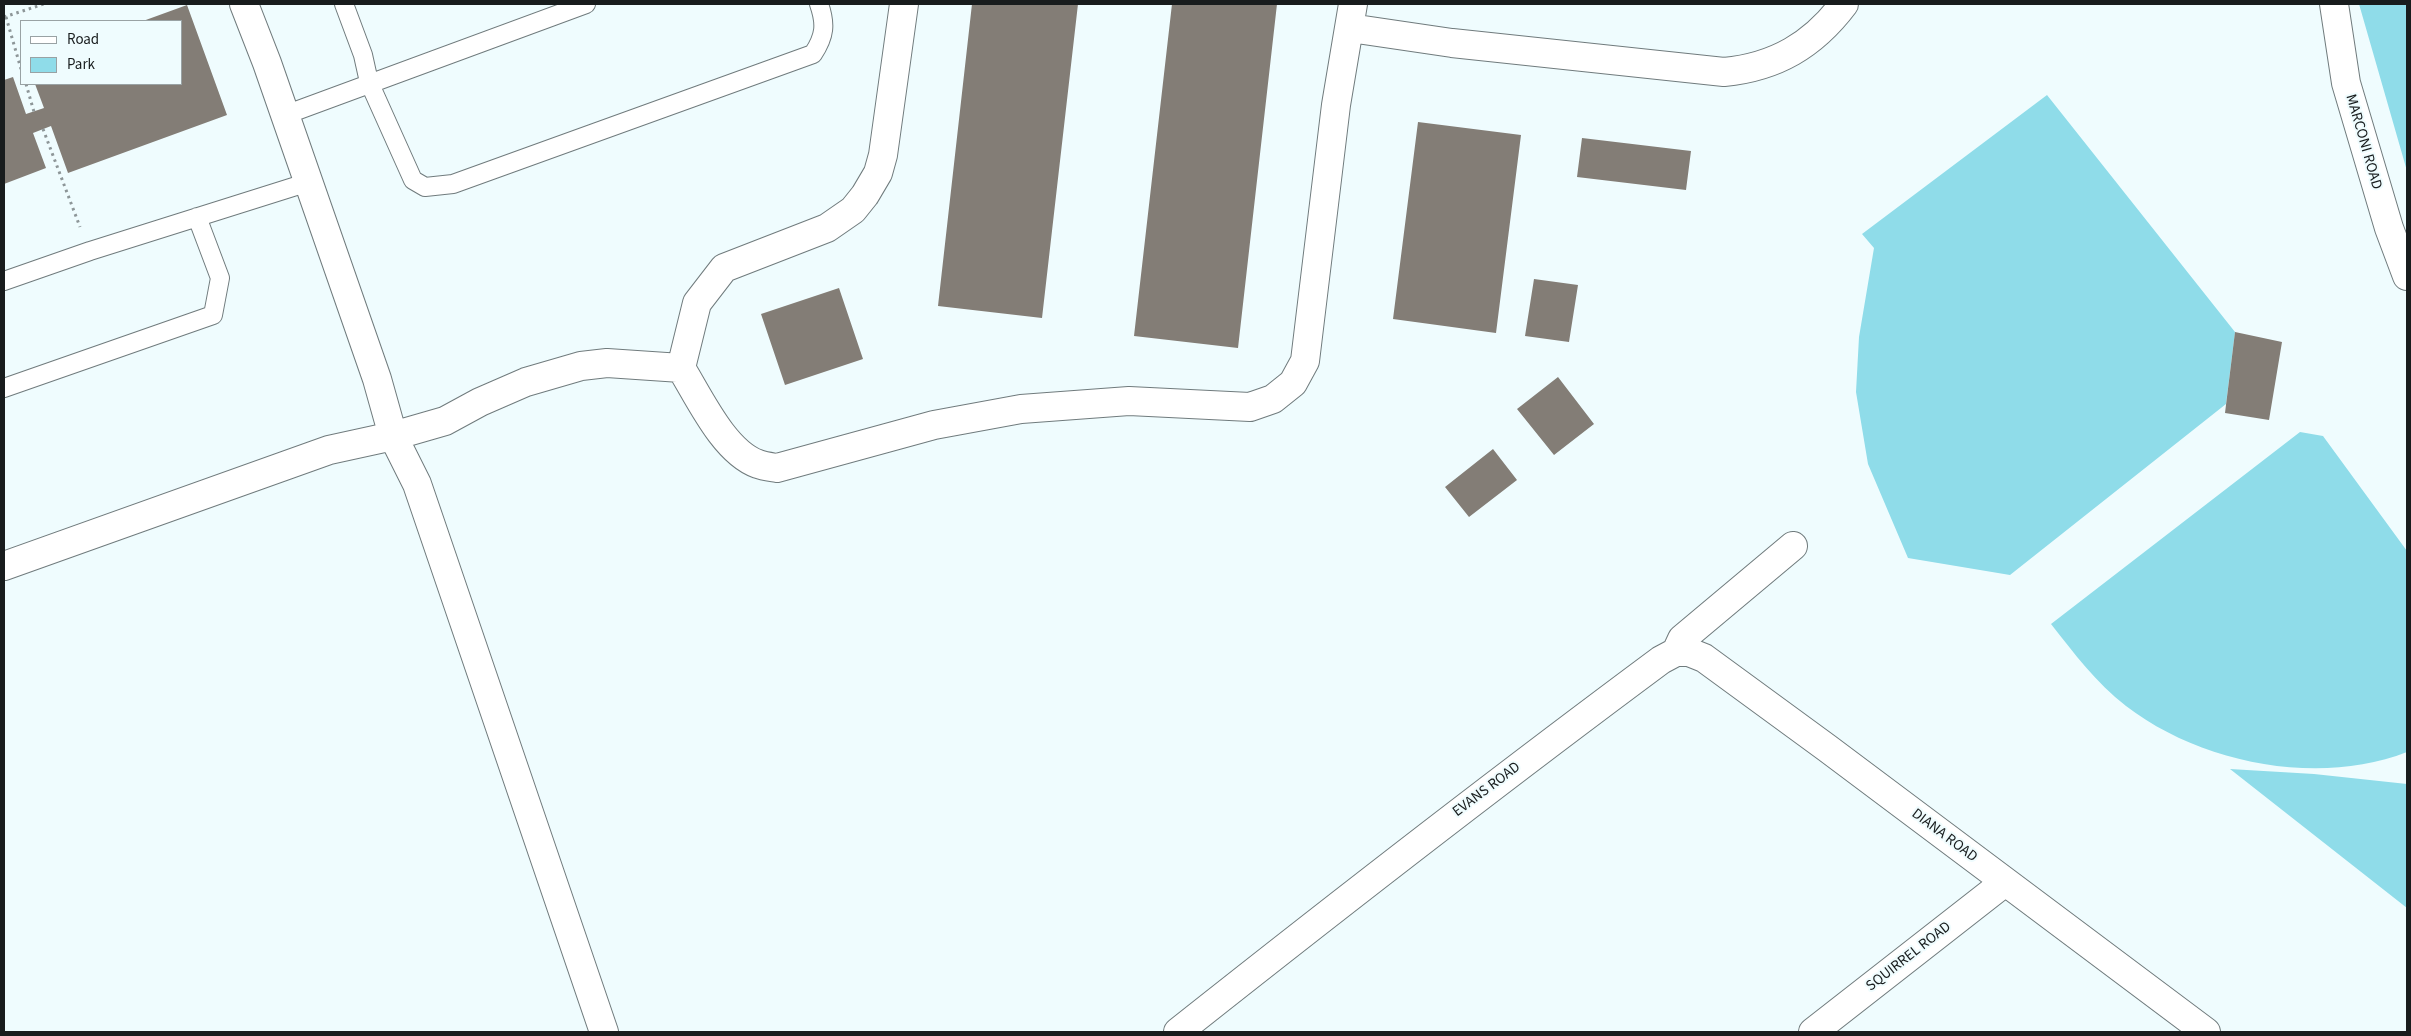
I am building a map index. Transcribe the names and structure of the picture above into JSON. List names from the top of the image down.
{
  "streets": {
    "street": [
      "MARCONI ROAD",
      "EVANS ROAD",
      "DIANA ROAD",
      "SQUIRREL ROAD"
    ]
  },
  "crossings": [
    ["EVANS ROAD", "DIANA ROAD"],
    ["DIANA ROAD", "SQUIRREL ROAD"]
  ],
  "legend": ["Road", "Park"]
}
